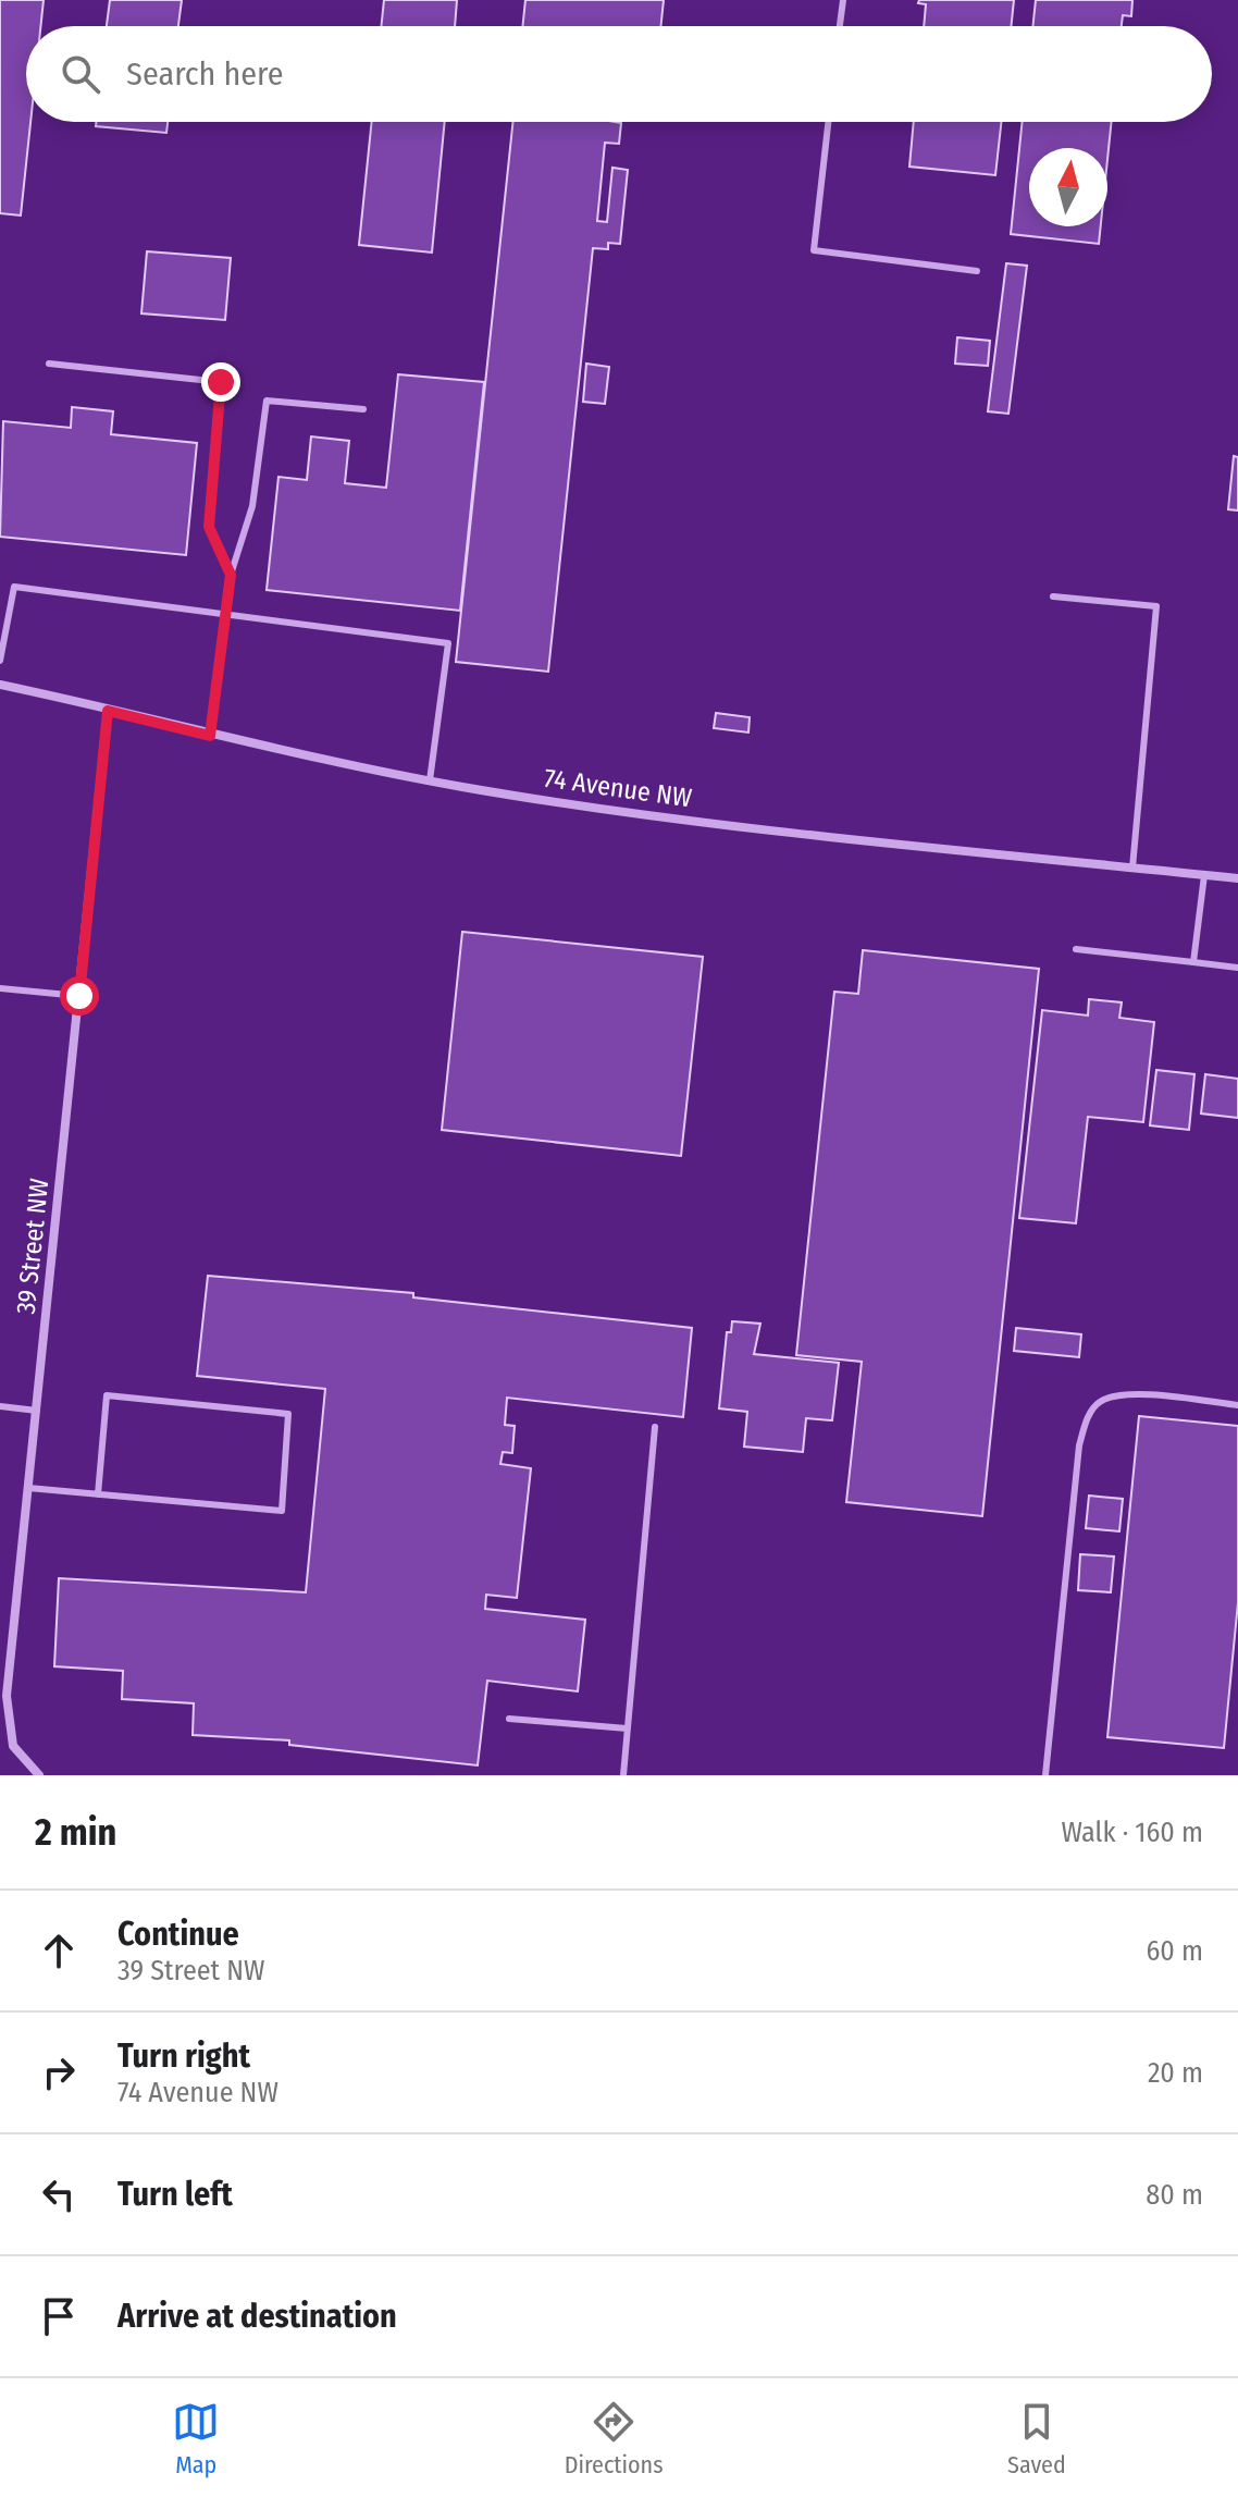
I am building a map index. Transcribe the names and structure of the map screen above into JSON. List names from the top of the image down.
{
  "streets": {
    "street": ["74 Avenue NW", "39 Street NW"]
  },
  "crossings": [
    ["74 Avenue NW", "39 Street NW"]
  ],
  "north": "top",
  "page": {
    "search": "Search here",
    "heading": ["2 min", "Walk · 160 m"],
    "list": [
      ["Continue", "39 Street NW", "60 m"],
      ["Turn right", "74 Avenue NW", "20 m"],
      ["Turn left", "80 m"],
      "Arrive at destination"
    ],
    "nav": ["Map", "Directions", "Saved"]
  }
}
